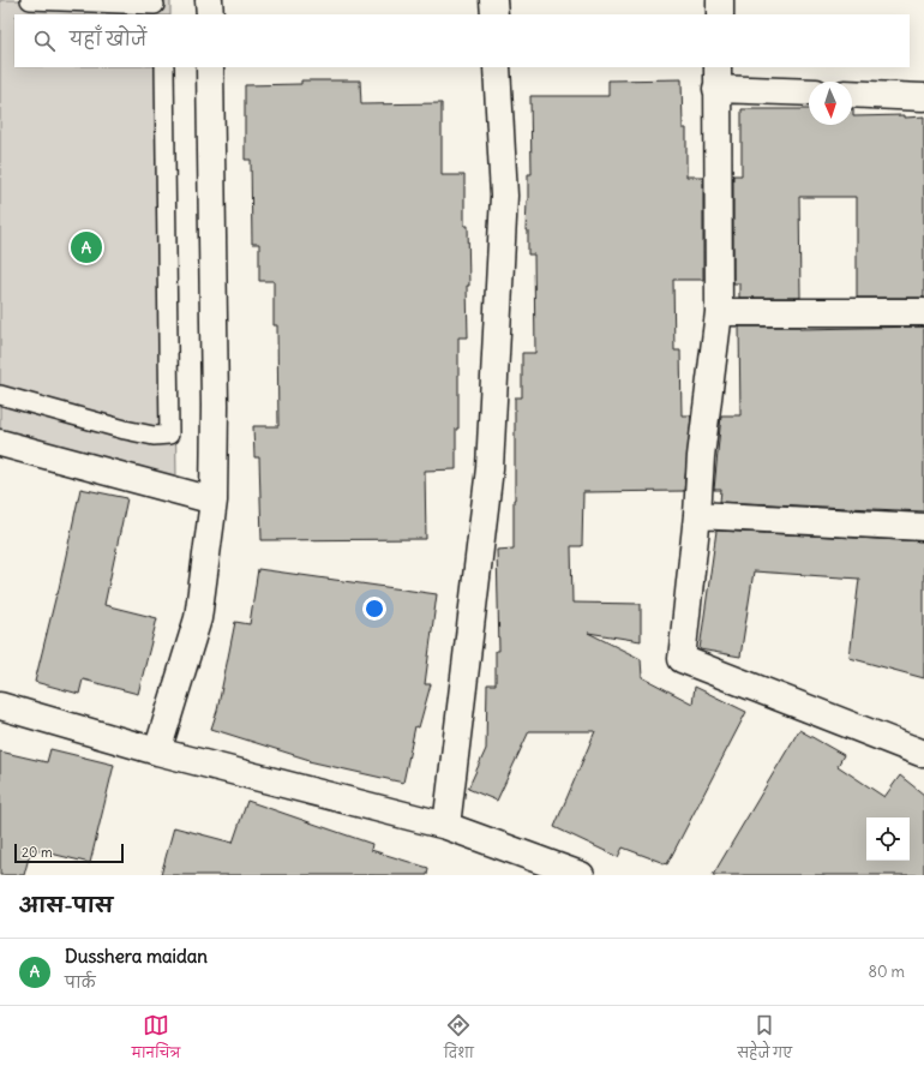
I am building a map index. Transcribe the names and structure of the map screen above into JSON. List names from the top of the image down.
{
  "scale_bar": "20 m",
  "north": "bottom",
  "page": {
    "search": "यहाँ खोजें",
    "pins": "A",
    "scale": "20 m",
    "heading": "आस-पास",
    "list": [
      {
        "mark": "A",
        "name": "Dusshera maidan",
        "note": "पार्क",
        "value": "80 m"
      }
    ],
    "nav": ["मानचित्र", "दिशा", "सहेजे गए"]
  }
}
